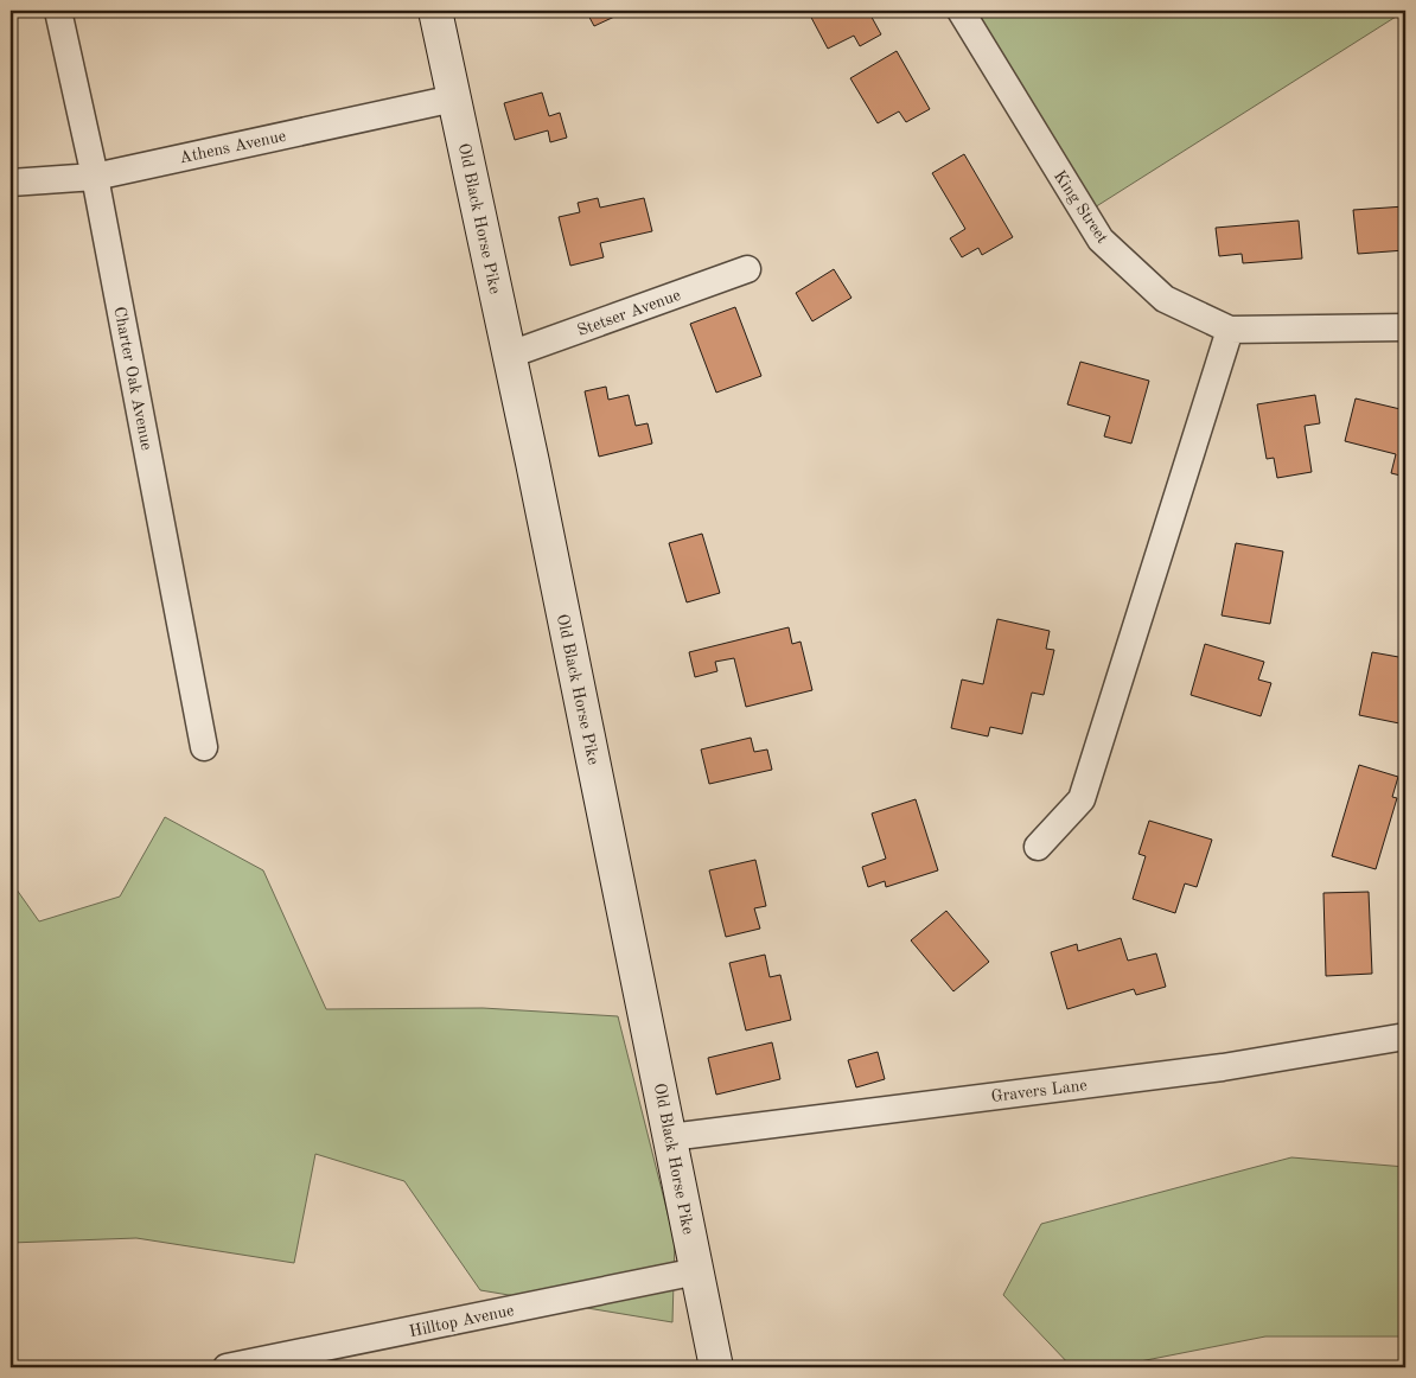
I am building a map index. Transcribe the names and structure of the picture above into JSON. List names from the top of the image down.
{
  "streets": {
    "street": [
      "Athens Avenue",
      "King Street",
      "Old Black Horse Pike",
      "Stetser Avenue",
      "Charter Oak Avenue",
      "Gravers Lane",
      "Hilltop Avenue"
    ]
  },
  "crossings": [
    ["Athens Avenue", "Old Black Horse Pike"],
    ["Athens Avenue", "Charter Oak Avenue"],
    ["Old Black Horse Pike", "Stetser Avenue"],
    ["Old Black Horse Pike", "Gravers Lane"],
    ["Old Black Horse Pike", "Hilltop Avenue"]
  ]
}
